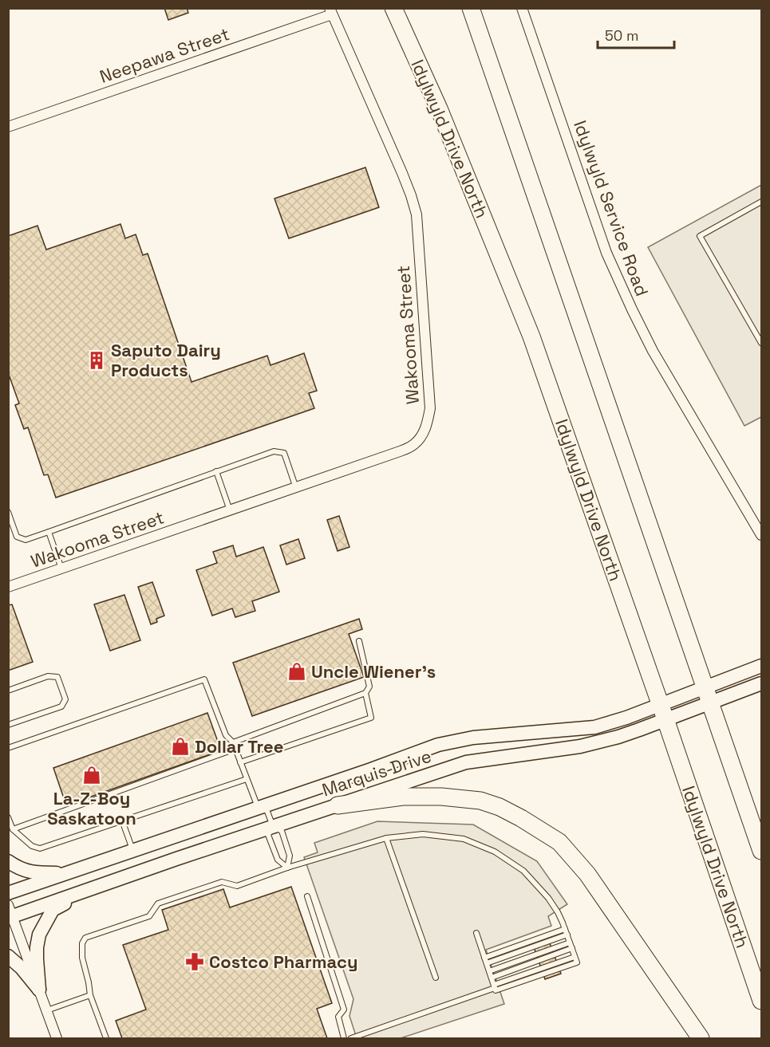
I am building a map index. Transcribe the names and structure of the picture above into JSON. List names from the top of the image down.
{
  "streets": {
    "highway": ["Idylwyld Drive North"],
    "main road": ["Marquis Drive"],
    "street": ["Neepawa Street", "Idylwyld Service Road", "Wakooma Street"]
  },
  "crossings": [
    ["Neepawa Street", "Wakooma Street"],
    ["Idylwyld Drive North", "Marquis Drive"]
  ],
  "places": {
    "building": ["Saputo Dairy Products"],
    "shop": ["Uncle Wiener's", "Dollar Tree", "La-Z-Boy Saskatoon"],
    "pharmacy": ["Costco Pharmacy"]
  },
  "scale_bar": "50 m"
}
